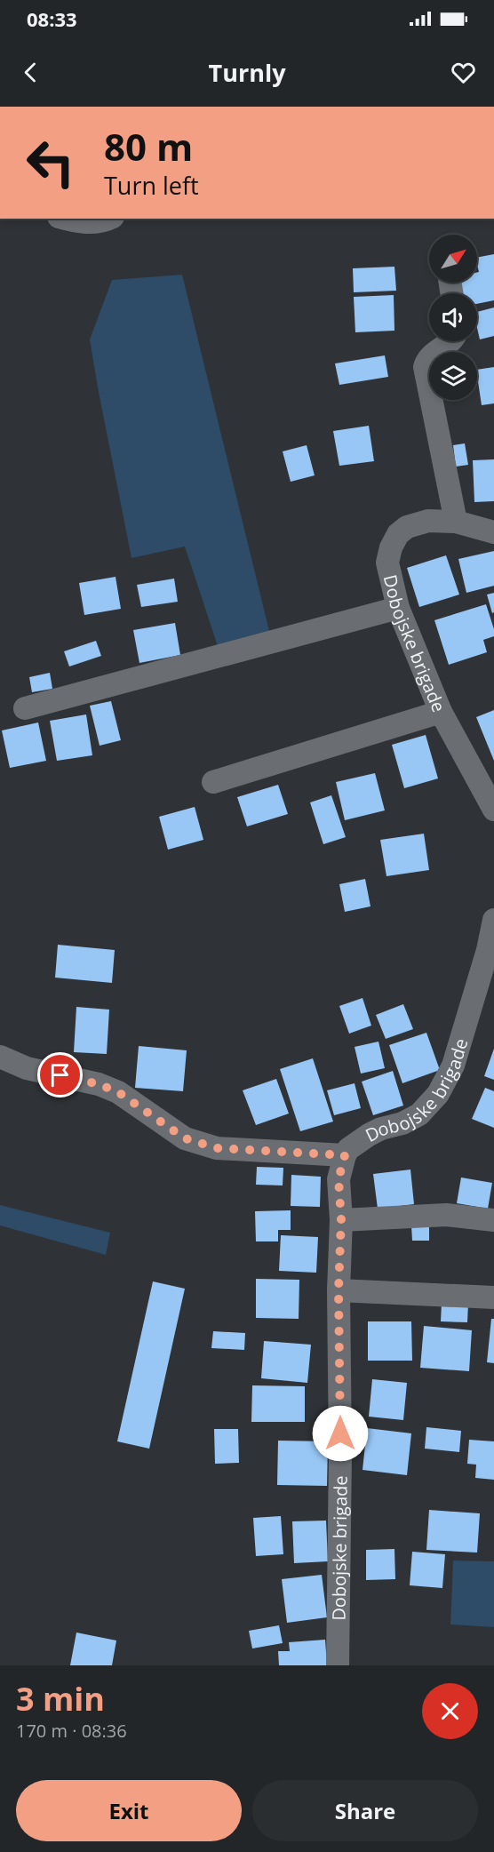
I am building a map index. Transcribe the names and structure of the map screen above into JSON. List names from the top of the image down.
{
  "streets": {
    "street": ["Dobojske brigade"]
  },
  "north": "top right",
  "page": {
    "status": "08:33",
    "header": "Turnly",
    "turn": ["80 m", "Turn left"],
    "heading": ["3 min", "170 m · 08:36"],
    "buttons": ["Exit", "Share"]
  }
}
